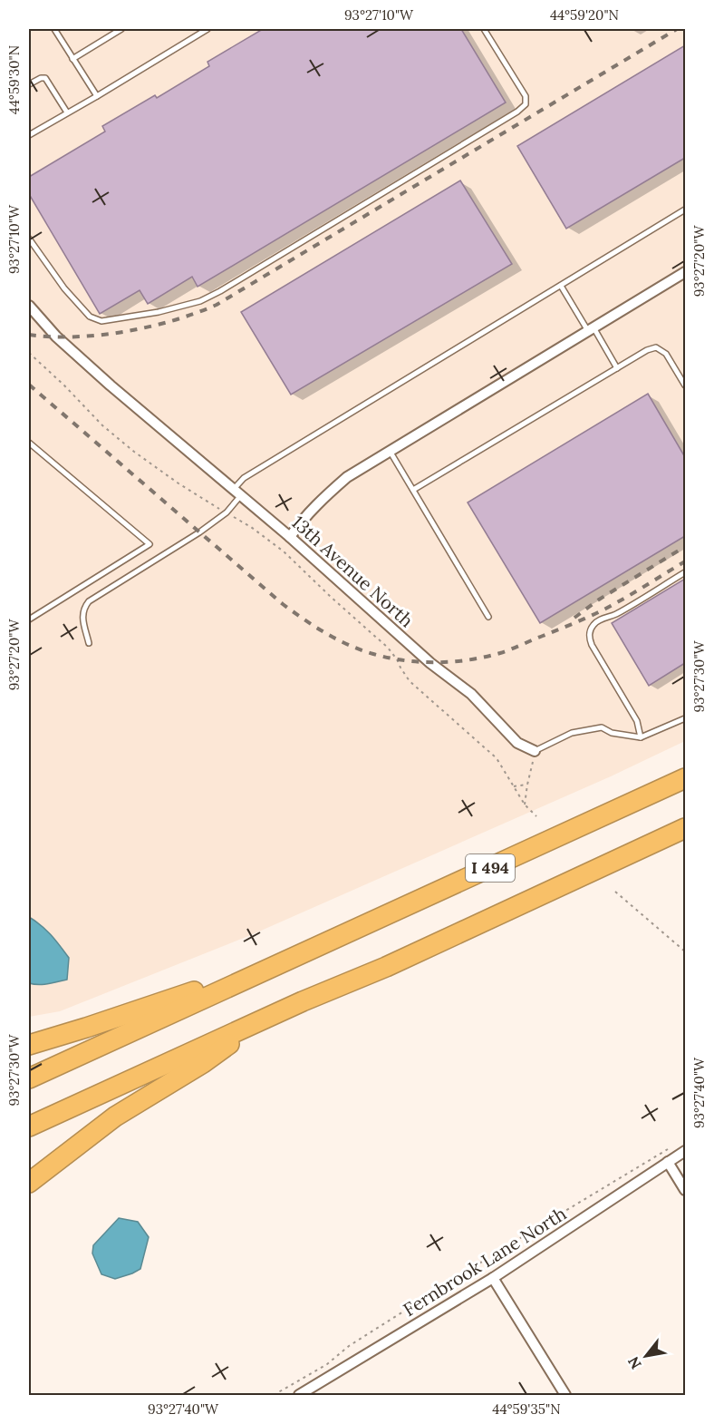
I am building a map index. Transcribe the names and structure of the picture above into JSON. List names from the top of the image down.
{
  "streets": {
    "highway": ["I 494"],
    "street": ["13th Avenue North", "Fernbrook Lane North"]
  },
  "north": "bottom left",
  "coordinates": [
    "93°27'10\"W",
    "44°59'20\"N",
    "44°59'30\"N",
    "93°27'20\"W",
    "93°27'30\"W",
    "93°27'40\"W",
    "44°59'35\"N"
  ]
}
